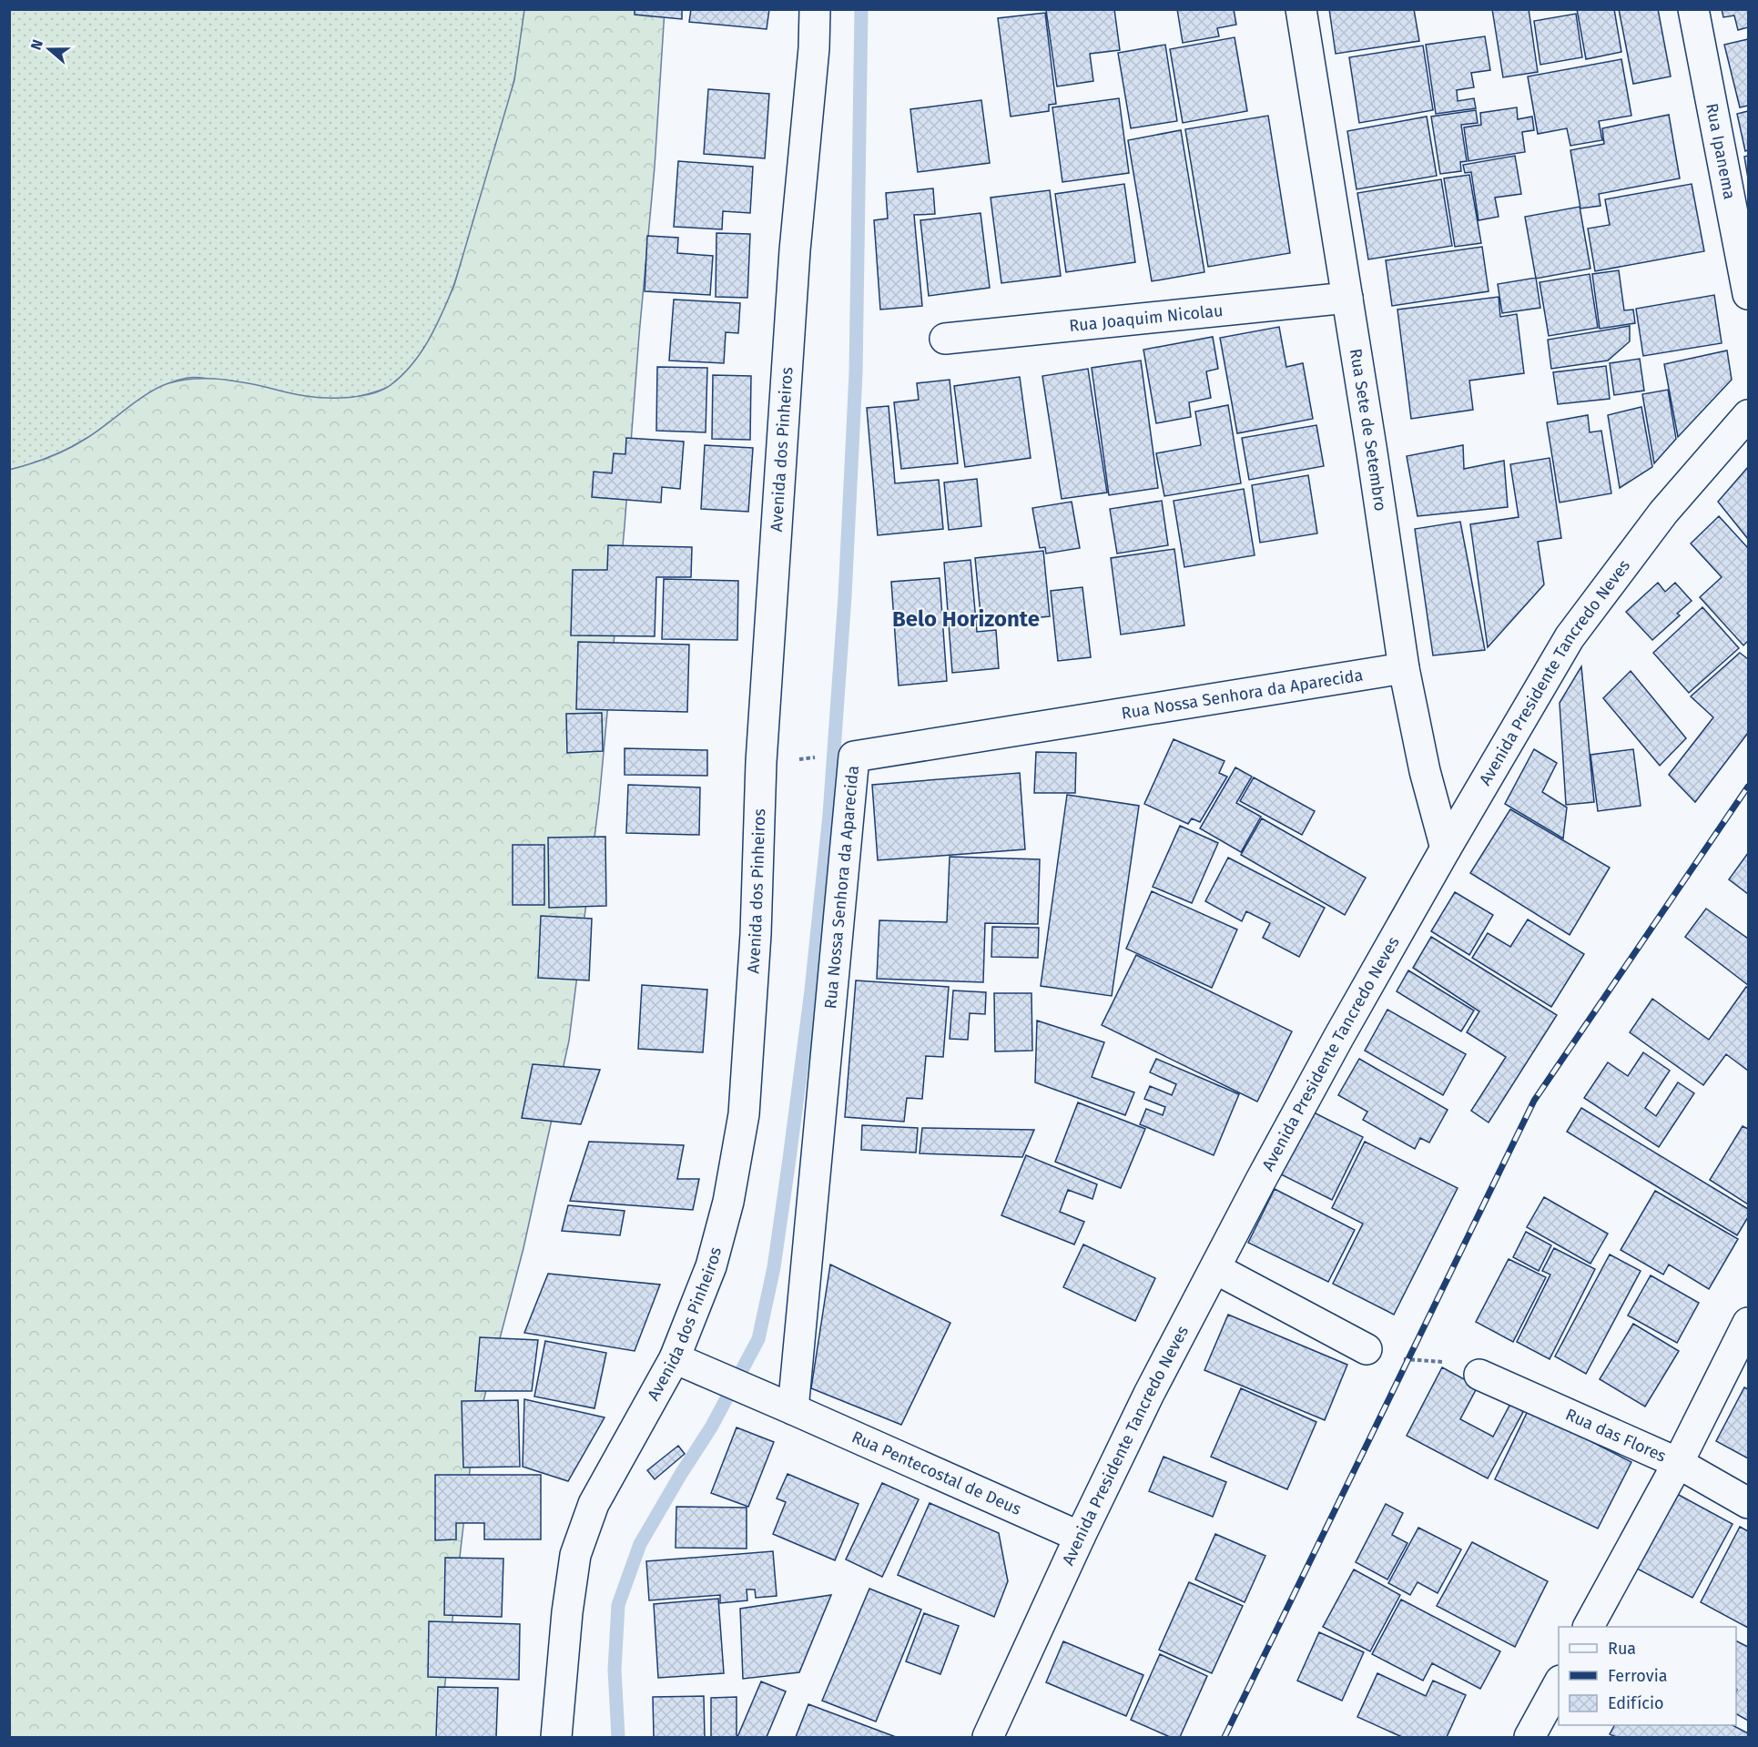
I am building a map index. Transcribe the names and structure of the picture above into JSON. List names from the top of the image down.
{
  "streets": {
    "street": [
      "Rua Ipanema",
      "Rua Joaquim Nicolau",
      "Rua Sete de Setembro",
      "Avenida dos Pinheiros",
      "Avenida Presidente Tancredo Neves",
      "Rua Nossa Senhora da Aparecida",
      "Rua das Flores",
      "Rua Pentecostal de Deus"
    ]
  },
  "crossings": [
    ["Rua Joaquim Nicolau", "Rua Sete de Setembro"],
    ["Rua Sete de Setembro", "Avenida Presidente Tancredo Neves"],
    ["Rua Sete de Setembro", "Rua Nossa Senhora da Aparecida"],
    ["Avenida dos Pinheiros", "Rua Pentecostal de Deus"],
    ["Avenida Presidente Tancredo Neves", "Rua Pentecostal de Deus"],
    ["Rua Nossa Senhora da Aparecida", "Rua Pentecostal de Deus"]
  ],
  "districts": ["Belo Horizonte"],
  "legend": ["Rua", "Ferrovia", "Edifício"],
  "north": "left"
}
